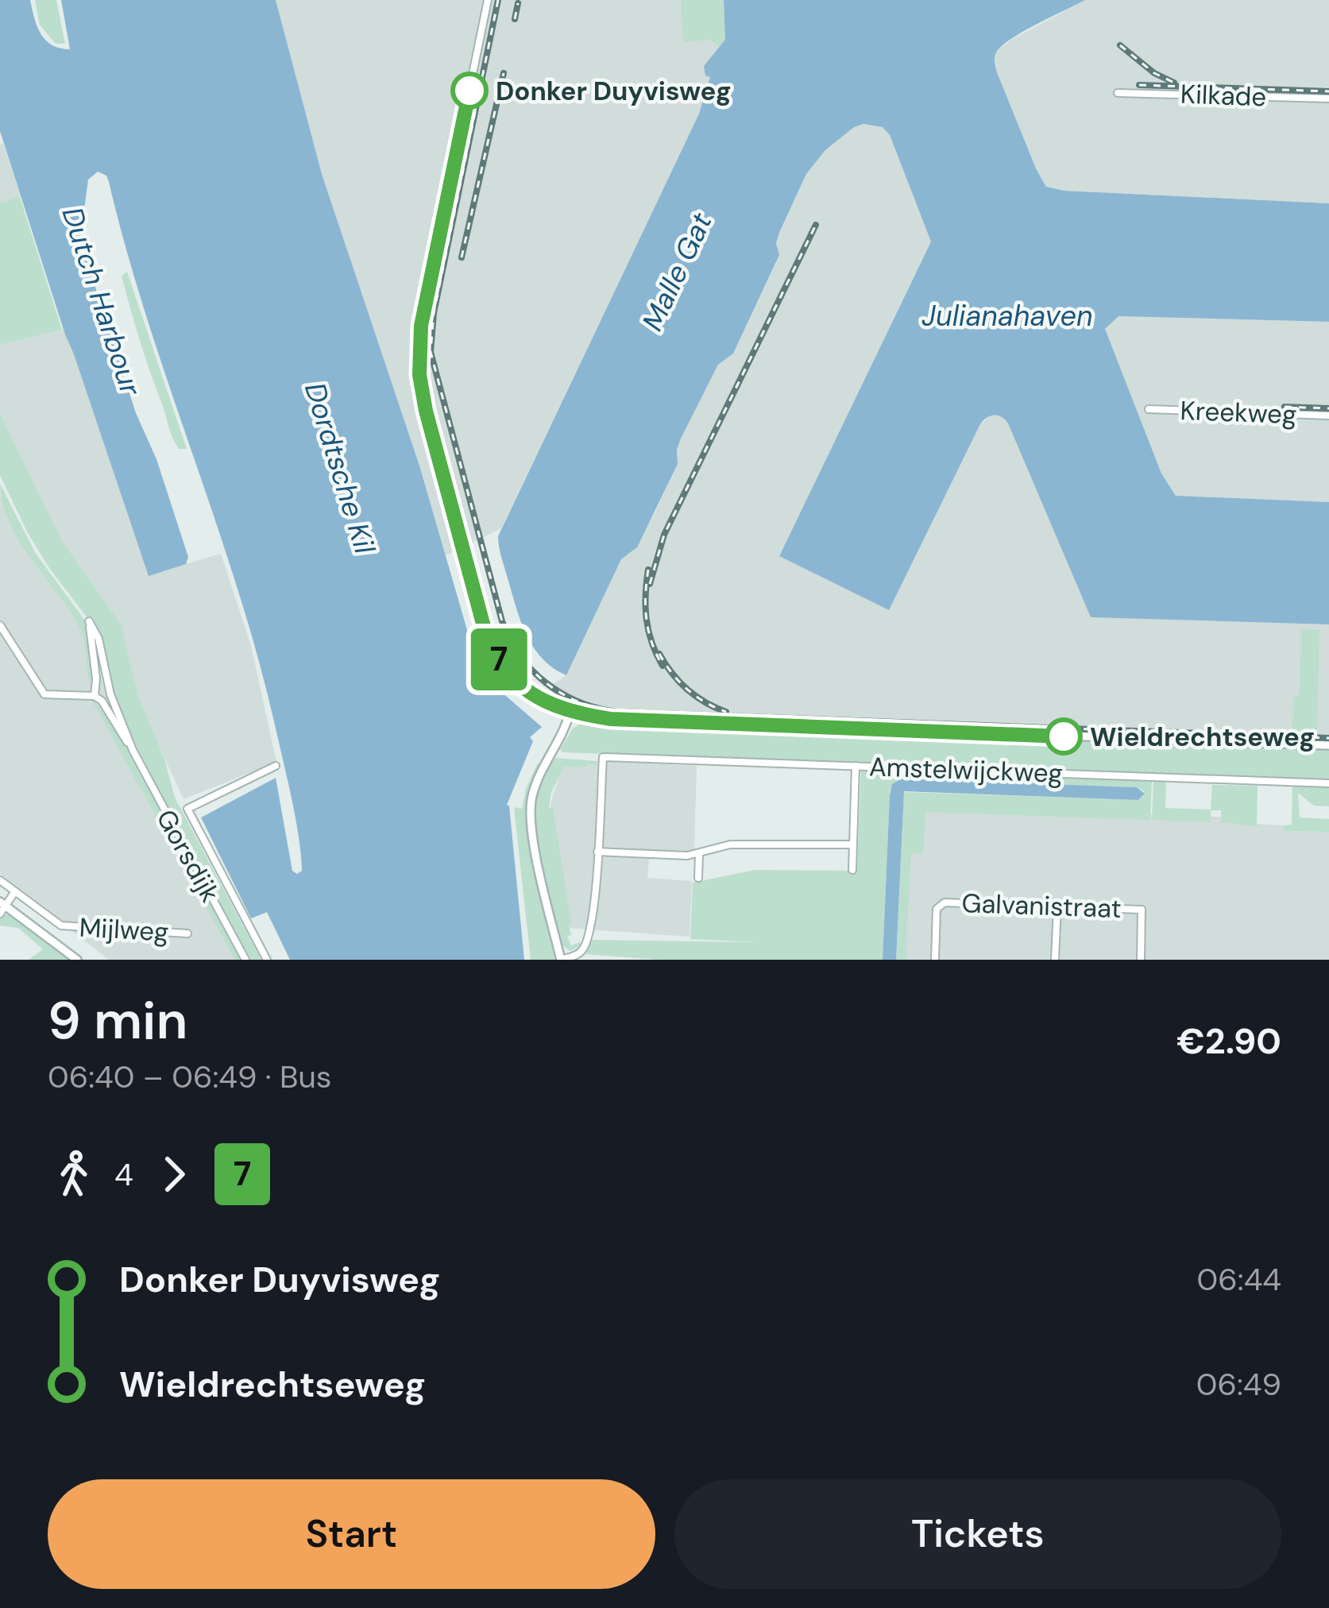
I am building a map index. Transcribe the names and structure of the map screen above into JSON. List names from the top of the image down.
{
  "streets": {
    "street": [
      "Kilkade",
      "Kreekweg",
      "Amstelwijckweg",
      "Gorsdijk",
      "Galvanistraat",
      "Mijlweg"
    ]
  },
  "water": [
    "Malle Gat",
    "Dutch Harbour",
    "Julianahaven",
    "Dordtsche Kil"
  ],
  "places": ["Donker Duyvisweg", "Wieldrechtseweg"],
  "lines": ["bus line 7"],
  "page": {
    "on_map": "7",
    "heading": ["9 min", "06:40 – 06:49 · Bus", "€2.90"],
    "legs": ["4", "7"],
    "list": [
      {
        "name": "Donker Duyvisweg",
        "value": "06:44"
      },
      {
        "name": "Wieldrechtseweg",
        "value": "06:49"
      }
    ],
    "buttons": ["Start", "Tickets"]
  }
}
